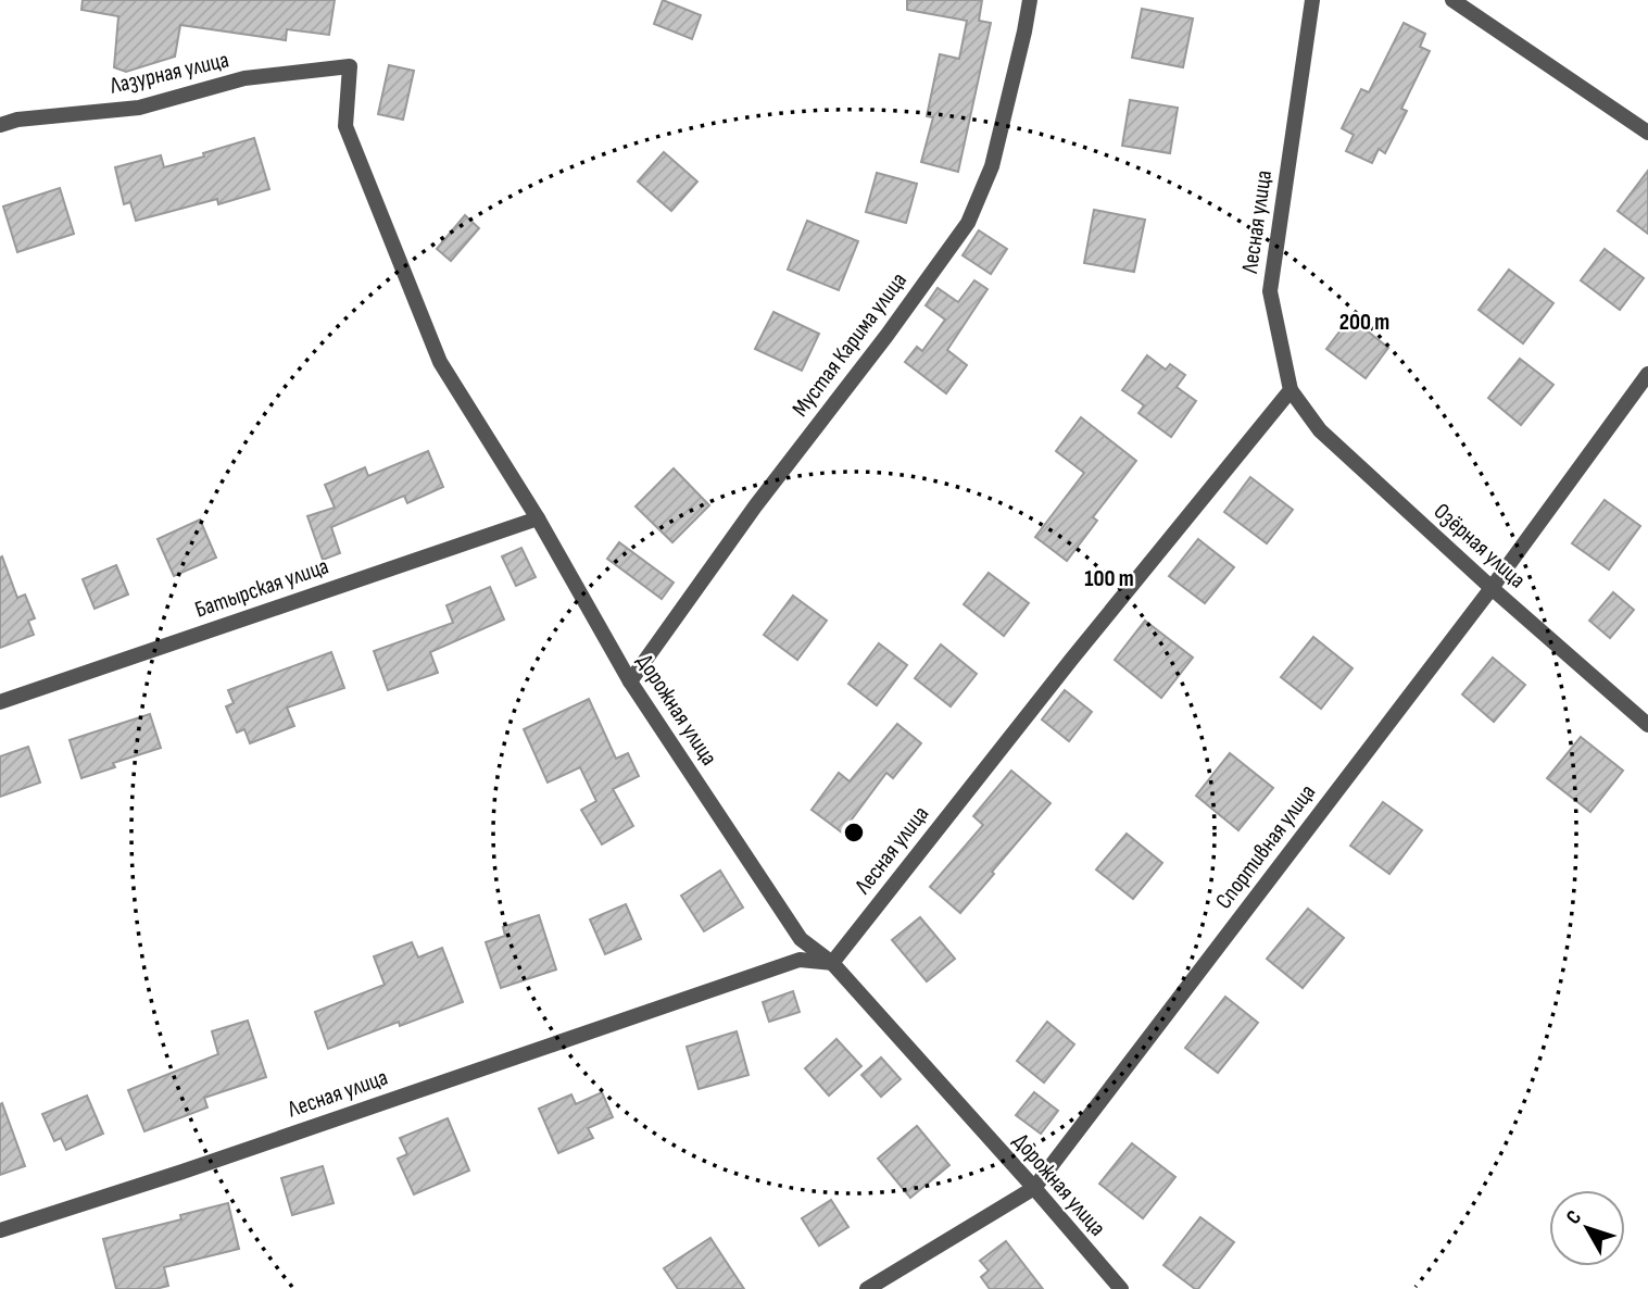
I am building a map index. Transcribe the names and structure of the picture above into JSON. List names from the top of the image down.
{
  "streets": {
    "street": [
      "Лазурная улица",
      "Лесная улица",
      "Мустая Карима улица",
      "Озёрная улица",
      "Батырская улица",
      "Дорожная улица",
      "Спортивная улица"
    ]
  },
  "crossings": [
    ["Лазурная улица", "Дорожная улица"],
    ["Лесная улица", "Озёрная улица"],
    ["Лесная улица", "Дорожная улица"],
    ["Мустая Карима улица", "Дорожная улица"],
    ["Озёрная улица", "Спортивная улица"],
    ["Батырская улица", "Дорожная улица"],
    ["Дорожная улица", "Спортивная улица"]
  ],
  "north": "top left",
  "rings": ["200 m", "100 m"]
}
